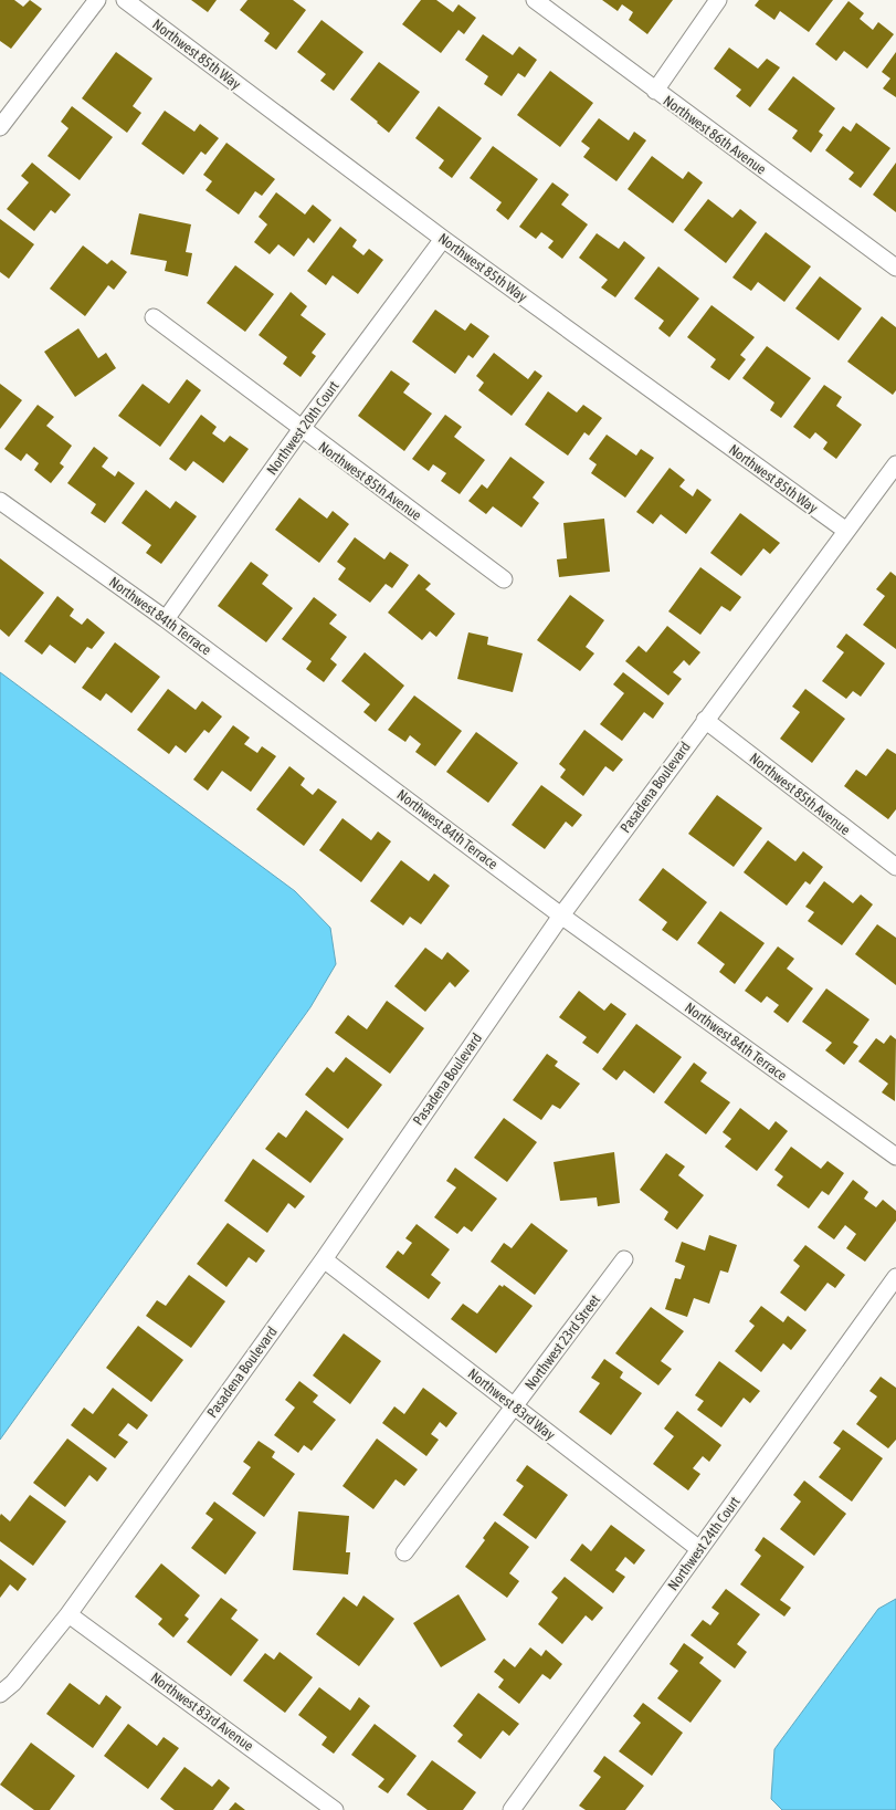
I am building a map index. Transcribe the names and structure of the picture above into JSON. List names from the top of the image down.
{
  "streets": {
    "street": [
      "Northwest 85th Way",
      "Northwest 86th Avenue",
      "Northwest 20th Court",
      "Northwest 85th Avenue",
      "Northwest 84th Terrace",
      "Pasadena Boulevard",
      "Northwest 23rd Street",
      "Northwest 83rd Way",
      "Northwest 24th Court",
      "Northwest 83rd Avenue"
    ]
  },
  "crossings": [
    ["Northwest 85th Way", "Northwest 20th Court"],
    ["Northwest 85th Way", "Pasadena Boulevard"],
    ["Northwest 20th Court", "Northwest 85th Avenue"],
    ["Northwest 20th Court", "Northwest 84th Terrace"],
    ["Northwest 85th Avenue", "Pasadena Boulevard"],
    ["Northwest 84th Terrace", "Pasadena Boulevard"],
    ["Pasadena Boulevard", "Northwest 83rd Way"],
    ["Pasadena Boulevard", "Northwest 83rd Avenue"],
    ["Northwest 23rd Street", "Northwest 83rd Way"],
    ["Northwest 83rd Way", "Northwest 24th Court"]
  ]
}
